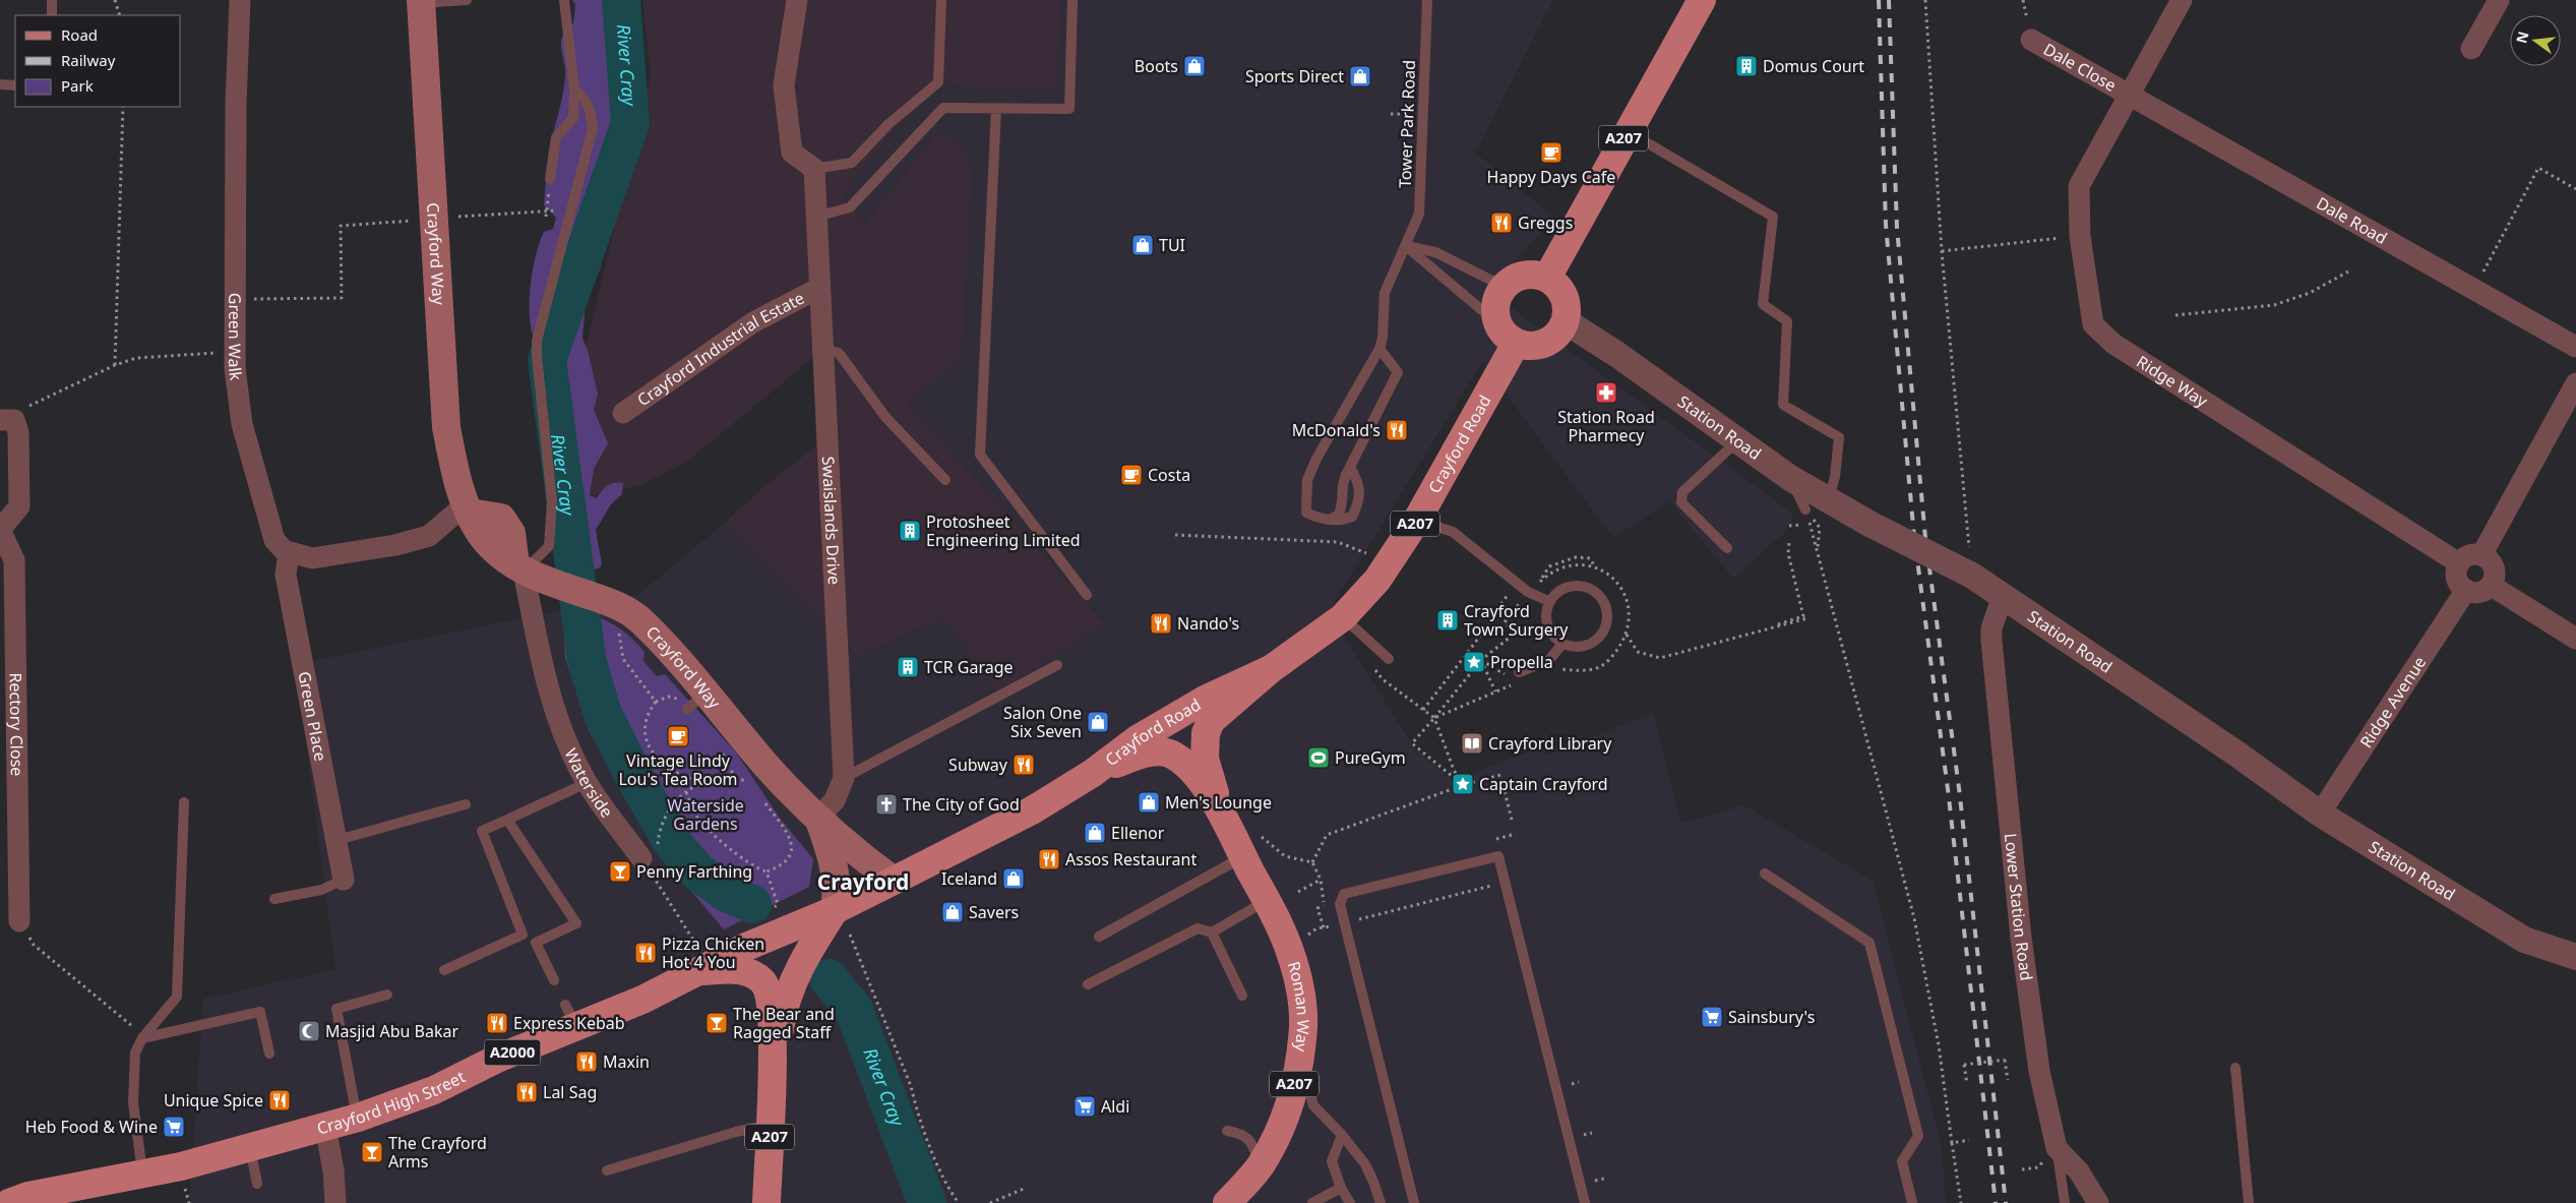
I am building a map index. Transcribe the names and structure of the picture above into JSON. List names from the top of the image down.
{
  "streets": {
    "main road": [
      "A207",
      "Crayford Way",
      "Crayford Road",
      "Roman Way",
      "A2000",
      "Crayford High Street"
    ],
    "street": [
      "Dale Close",
      "Dale Road",
      "Green Walk",
      "Crayford Industrial Estate",
      "Ridge Way",
      "Station Road",
      "Swaislands Drive",
      "Ridge Avenue",
      "Green Place",
      "Rectory Close",
      "Waterside",
      "Lower Station Road"
    ],
    "lane": ["Tower Park Road"]
  },
  "crossings": [
    ["Dale Close", "Dale Road"],
    ["Dale Close", "Ridge Way"],
    ["A207", "Crayford Way"],
    ["A207", "Station Road"],
    ["A207", "Crayford Road"],
    ["A207", "Crayford High Street"],
    ["Dale Road", "Ridge Way"],
    ["Crayford Way", "Crayford Road"],
    ["Crayford Way", "Swaislands Drive"],
    ["Crayford Way", "Waterside"],
    ["Crayford Way", "Crayford High Street"],
    ["Green Walk", "Green Place"],
    ["Crayford Industrial Estate", "Swaislands Drive"],
    ["Ridge Way", "Ridge Avenue"],
    ["Station Road", "Crayford Road"],
    ["Station Road", "Ridge Avenue"],
    ["Station Road", "Lower Station Road"],
    ["Crayford Road", "Roman Way"],
    ["Crayford Road", "Crayford High Street"]
  ],
  "districts": ["Crayford"],
  "water": ["River Cray"],
  "parks": ["Waterside Gardens"],
  "places": {
    "shop": [
      "Boots",
      "Sports Direct",
      "TUI",
      "Salon One Six Seven",
      "Men's Lounge",
      "Ellenor",
      "Iceland",
      "Savers"
    ],
    "building": [
      "Domus Court",
      "Protosheet Engineering Limited",
      "Crayford Town Surgery",
      "TCR Garage"
    ],
    "cafe": ["Happy Days Cafe", "Costa", "Vintage Lindy Lou's Tea Room"],
    "restaurant": [
      "Greggs",
      "McDonald's",
      "Nando's",
      "Subway",
      "Assos Restaurant",
      "Pizza Chicken Hot 4 You",
      "Express Kebab",
      "Maxin",
      "Lal Sag",
      "Unique Spice"
    ],
    "pharmacy": ["Station Road Pharmecy"],
    "place": ["Propella", "Captain Crayford"],
    "library": ["Crayford Library"],
    "sports": ["PureGym"],
    "church": ["The City of God"],
    "bar": ["Penny Farthing", "The Bear and Ragged Staff", "The Crayford Arms"],
    "supermarket": ["Sainsbury's", "Aldi", "Heb Food & Wine"],
    "mosque": ["Masjid Abu Bakar"]
  },
  "legend": ["Road", "Railway", "Park"],
  "north": "left"
}
